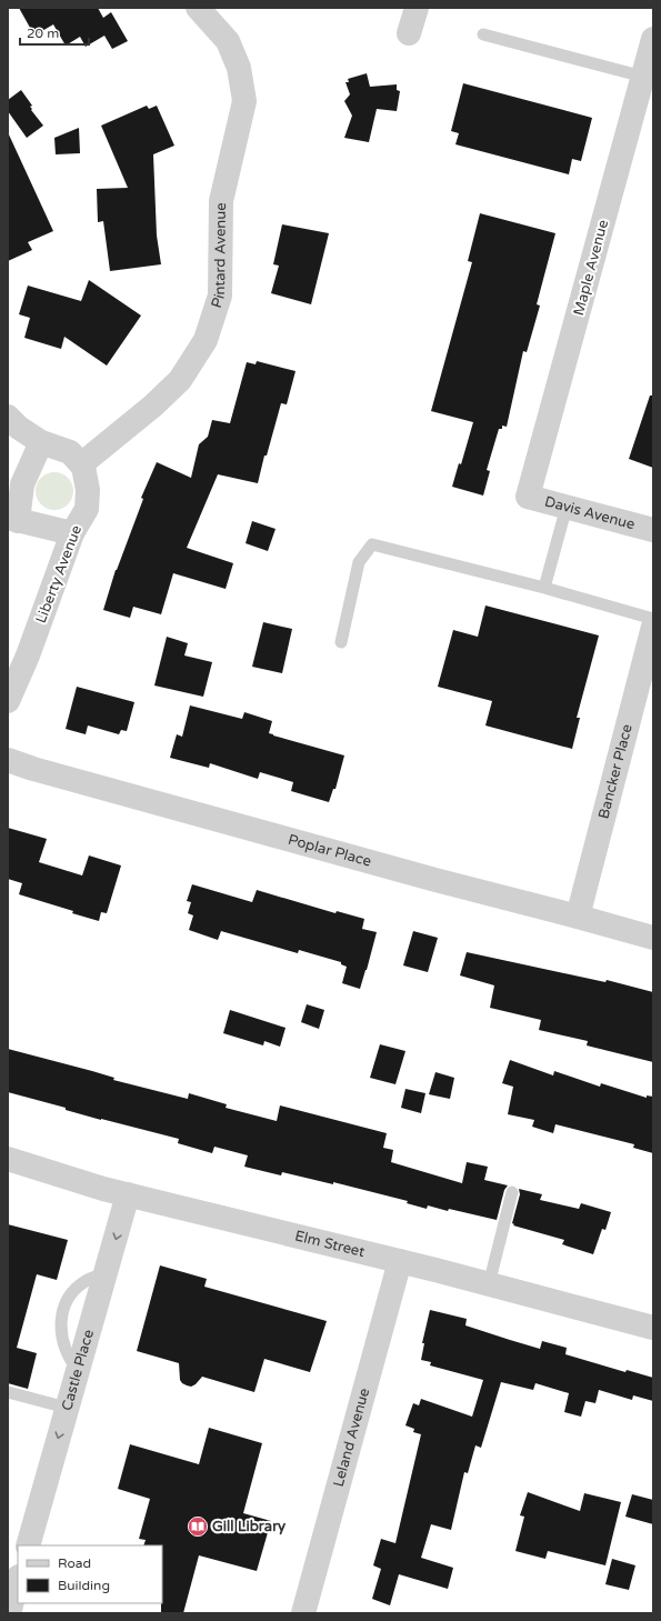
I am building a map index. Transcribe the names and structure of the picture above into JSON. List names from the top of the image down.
{
  "streets": {
    "street": [
      "Pintard Avenue",
      "Maple Avenue",
      "Davis Avenue",
      "Liberty Avenue",
      "Bancker Place",
      "Poplar Place",
      "Elm Street",
      "Castle Place",
      "Leland Avenue"
    ]
  },
  "crossings": [
    ["Pintard Avenue", "Liberty Avenue"],
    ["Maple Avenue", "Davis Avenue"],
    ["Bancker Place", "Poplar Place"],
    ["Elm Street", "Castle Place"],
    ["Elm Street", "Leland Avenue"]
  ],
  "one_way": ["Castle Place"],
  "places": {
    "library": ["Gill Library"]
  },
  "legend": ["Road", "Building"],
  "scale_bar": "20 m"
}
